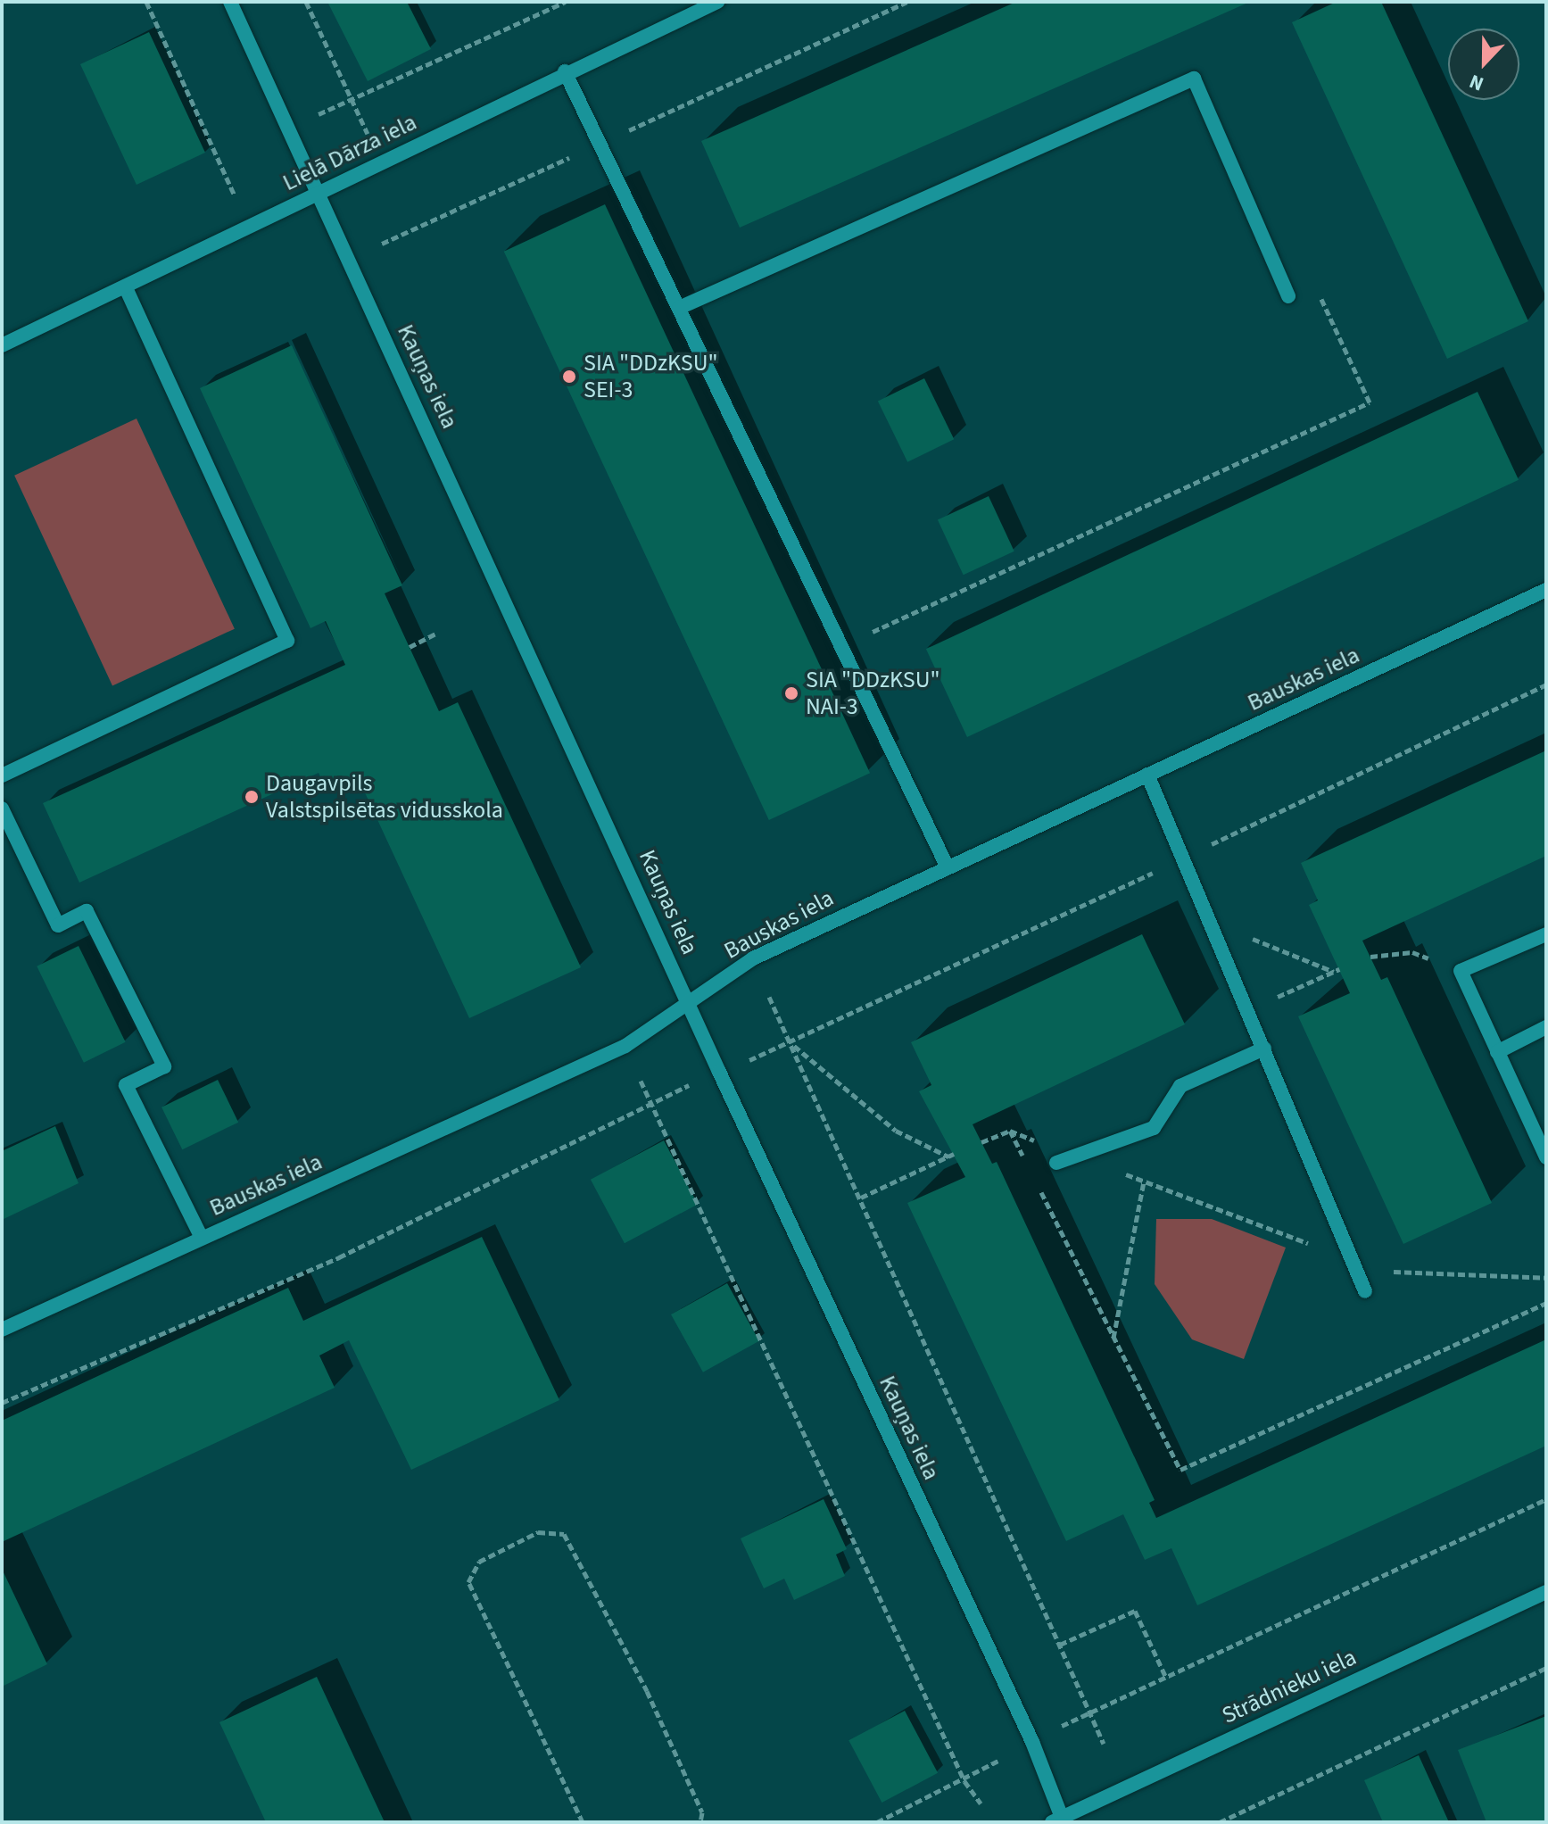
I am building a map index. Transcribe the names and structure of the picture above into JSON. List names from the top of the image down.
{
  "streets": {
    "street": [
      "Lielā Dārza iela",
      "Kauņas iela",
      "Bauskas iela",
      "Strādnieku iela"
    ]
  },
  "crossings": [
    ["Lielā Dārza iela", "Kauņas iela"],
    ["Kauņas iela", "Bauskas iela"],
    ["Kauņas iela", "Strādnieku iela"]
  ],
  "places": ["SIA \"DDzKSU\" SEI-3", "SIA \"DDzKSU\" NAI-3", "Daugavpils Valstspilsētas vidusskola"],
  "north": "bottom"
}
